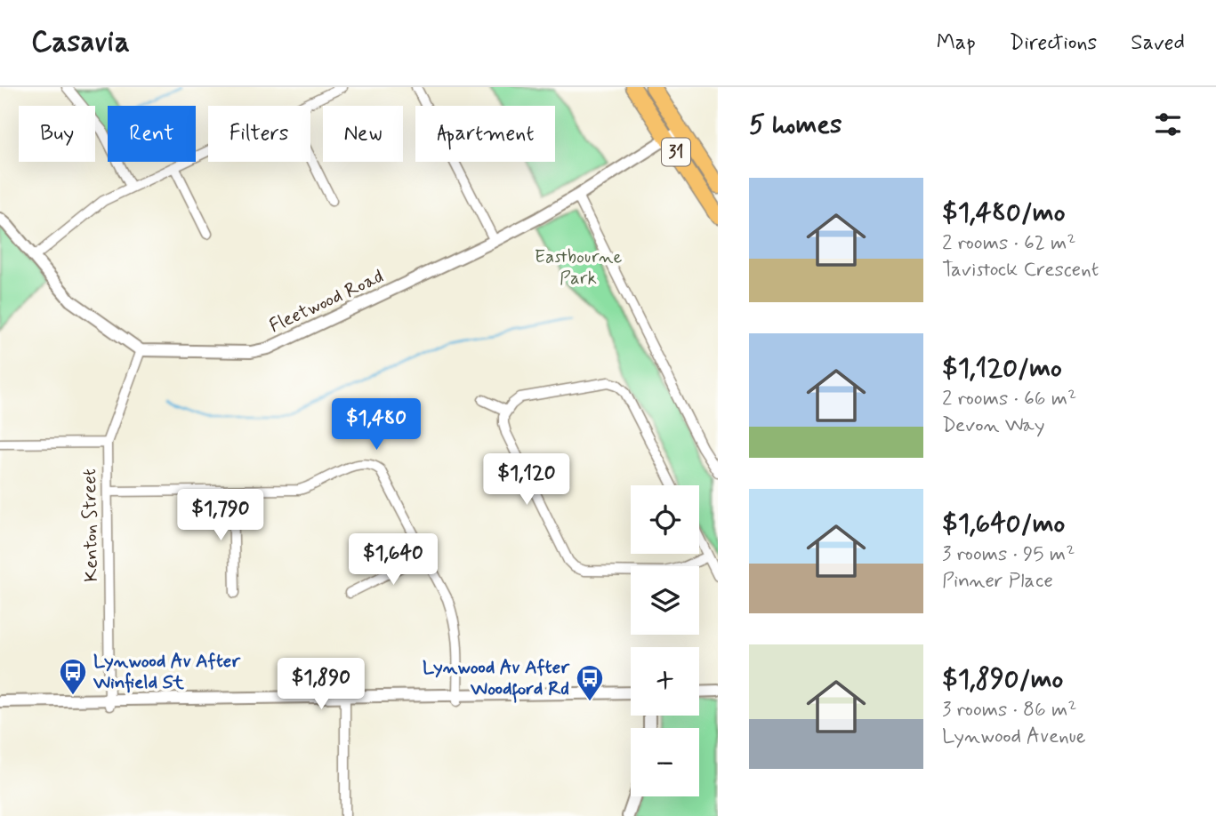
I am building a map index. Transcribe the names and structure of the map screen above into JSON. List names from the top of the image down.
{
  "streets": {
    "main road": ["31"],
    "street": ["Fleetwood Road", "Kenton Street"]
  },
  "crossings": [
    ["31", "Fleetwood Road"],
    ["Fleetwood Road", "Kenton Street"]
  ],
  "parks": ["Eastbourne Park"],
  "places": {
    "bus stop": ["Lynwood Av After Winfield St", "Lynwood Av After Woodford Rd"]
  },
  "page": {
    "header": "Casavia",
    "nav": ["Map", "Directions", "Saved"],
    "heading": "5 homes",
    "chip": [
      "Buy",
      "Rent",
      "Filters",
      "New",
      "Apartment"
    ],
    "list": [
      {
        "name": "$1,480/mo",
        "note": "2 rooms · 62 m² · Tavistock Crescent"
      },
      {
        "name": "$1,120/mo",
        "note": "2 rooms · 66 m² · Devon Way"
      },
      {
        "name": "$1,640/mo",
        "note": "3 rooms · 95 m² · Pinner Place"
      },
      {
        "name": "$1,890/mo",
        "note": "3 rooms · 86 m² · Lynwood Avenue"
      }
    ],
    "price": [
      "$1,480",
      "$1,120",
      "$1,790",
      "$1,640",
      "$1,890"
    ],
    "map_buttons": ["+", "−"]
  }
}
